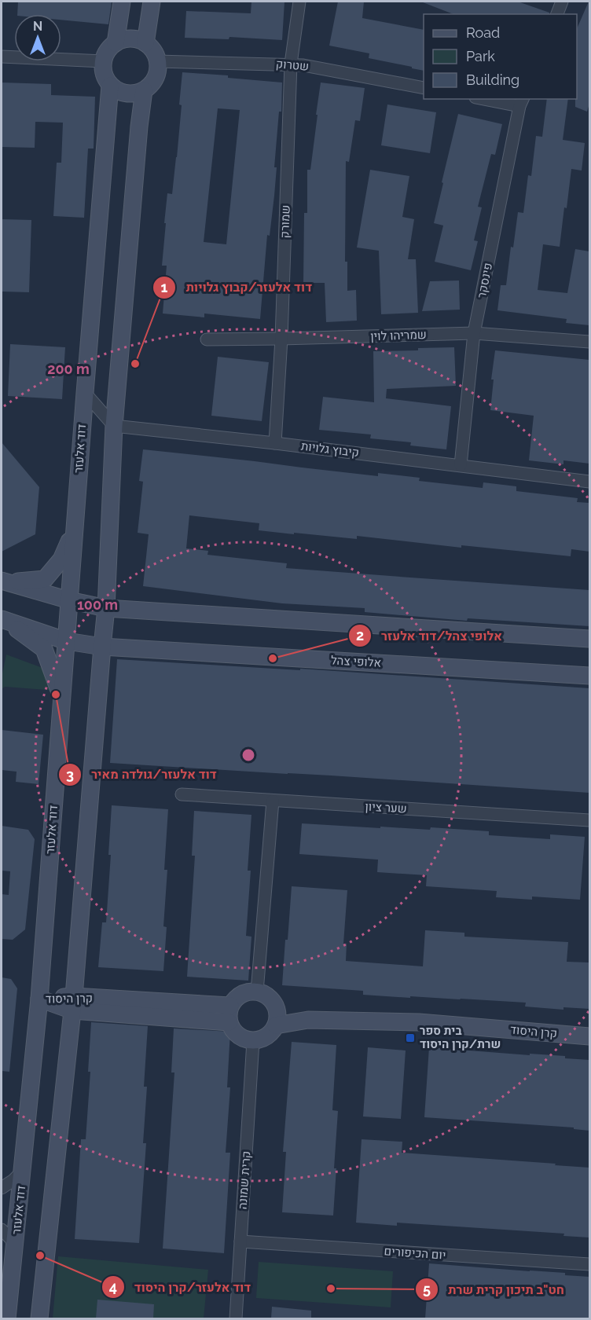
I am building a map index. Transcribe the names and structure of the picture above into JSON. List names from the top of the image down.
{
  "streets": {
    "street": [
      "שטרוק",
      "שמורק",
      "פינסקר",
      "שמריהו לוין",
      "דוד אלעזר",
      "קיבוץ גלויות",
      "אלופי צהל",
      "שער ציון",
      "קרן היסוד",
      "קרית שמונה",
      "יום הכיפורים"
    ]
  },
  "crossings": [
    ["שטרוק", "שמורק"],
    ["שטרוק", "דוד אלעזר"],
    ["שמורק", "שמריהו לוין"],
    ["שמורק", "קיבוץ גלויות"],
    ["פינסקר", "שמריהו לוין"],
    ["פינסקר", "קיבוץ גלויות"],
    ["דוד אלעזר", "אלופי צהל"],
    ["דוד אלעזר", "קרן היסוד"],
    ["קרן היסוד", "קרית שמונה"],
    ["קרית שמונה", "יום הכיפורים"]
  ],
  "places": {
    "other": [
      "דוד אלעזר/קבוץ גלויות",
      "אלופי צהל/דוד אלעזר",
      "דוד אלעזר/גולדה מאיר",
      "דוד אלעזר/קרן היסוד",
      "חט\"ב תיכון קרית שרת"
    ],
    "transit": ["בית ספר שרת/קרן היסוד"]
  },
  "legend": ["Road", "Park", "Building"],
  "north": "top",
  "rings": ["200 m", "100 m"]
}
